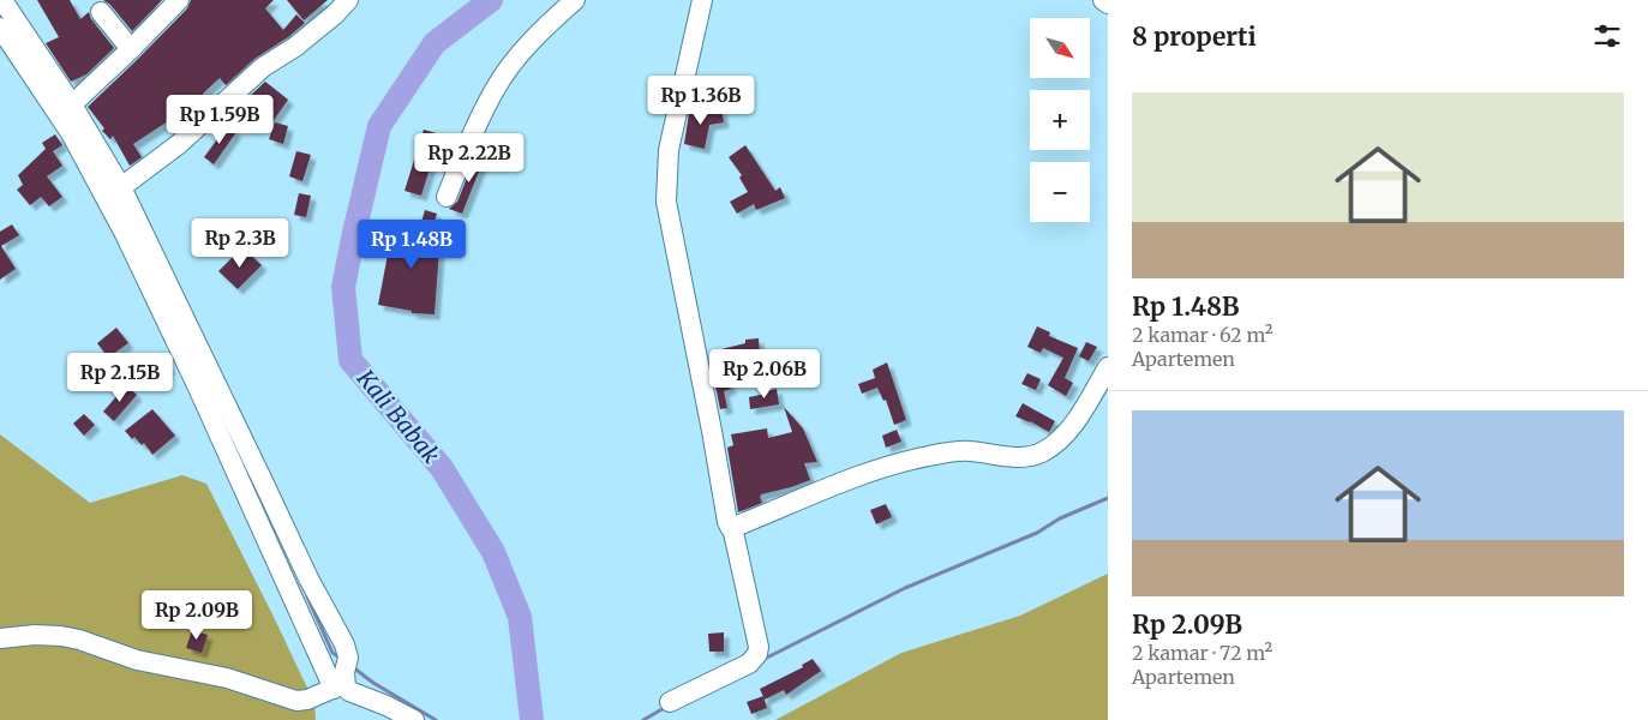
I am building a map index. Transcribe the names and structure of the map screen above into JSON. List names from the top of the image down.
{
  "water": ["Kali Babak"],
  "north": "bottom right",
  "page": {
    "heading": "8 properti",
    "map_buttons": ["+", "−"],
    "list": [
      {
        "name": "Rp 1.48B",
        "note": "2 kamar · 62 m² · Apartemen"
      },
      {
        "name": "Rp 2.09B",
        "note": "2 kamar · 72 m² · Apartemen"
      }
    ],
    "price": [
      "Rp 1.36B",
      "Rp 1.59B",
      "Rp 2.22B",
      "Rp 2.3B",
      "Rp 1.48B",
      "Rp 2.06B",
      "Rp 2.15B",
      "Rp 2.09B"
    ]
  }
}
